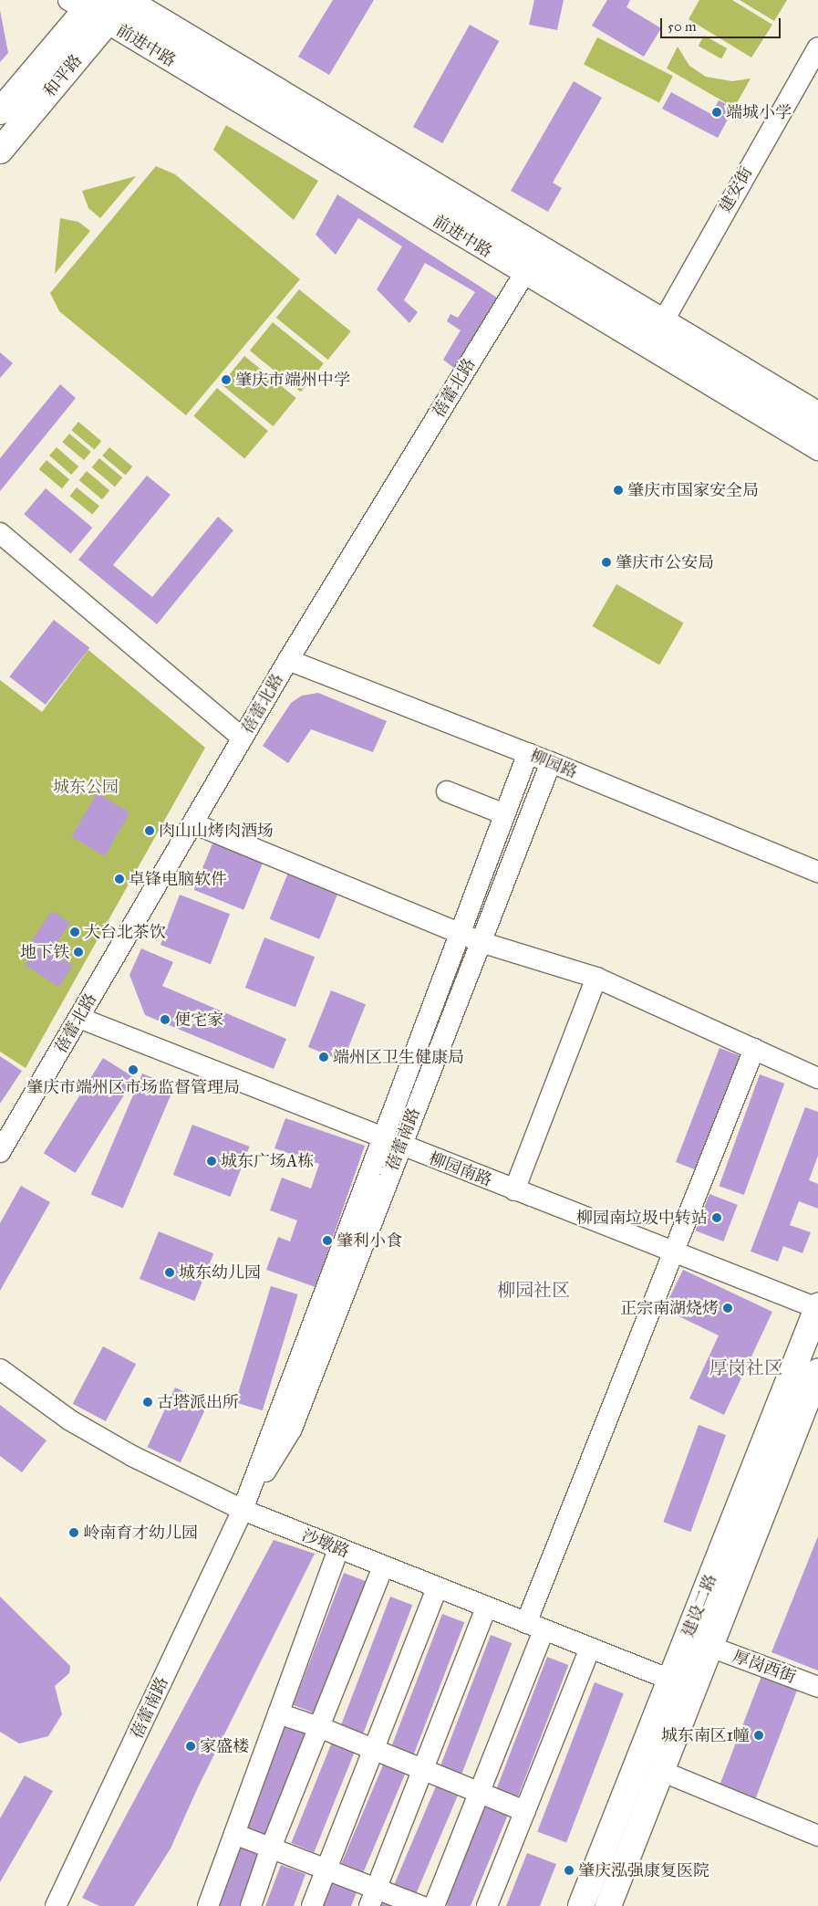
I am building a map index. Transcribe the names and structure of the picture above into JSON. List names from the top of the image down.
{
  "streets": {
    "main road": ["和平路", "建设二路"],
    "street": [
      "前进中路",
      "建安街",
      "蓓蕾北路",
      "柳园路",
      "蓓蕾南路",
      "柳园南路",
      "沙墩路",
      "厚岗西街"
    ]
  },
  "crossings": [
    ["前进中路", "和平路"],
    ["前进中路", "建安街"],
    ["前进中路", "蓓蕾北路"],
    ["蓓蕾北路", "柳园路"],
    ["蓓蕾北路", "柳园南路"],
    ["柳园路", "蓓蕾南路"],
    ["蓓蕾南路", "柳园南路"],
    ["蓓蕾南路", "沙墩路"],
    ["柳园南路", "建设二路"],
    ["沙墩路", "建设二路"],
    ["建设二路", "厚岗西街"]
  ],
  "districts": ["柳园社区", "厚岗社区"],
  "parks": ["城东公园"],
  "places": [
    "端城小学",
    "肇庆市端州中学",
    "肇庆市国家安全局",
    "肇庆市公安局",
    "肉山山烤肉酒场",
    "卓锋电脑软件",
    "大台北茶饮",
    "地下铁",
    "便宅家",
    "端州区卫生健康局",
    "肇庆市端州区市场监督管理局",
    "城东广场A栋",
    "柳园南垃圾中转站",
    "肇利小食",
    "城东幼儿园",
    "正宗南湖烧烤",
    "古塔派出所",
    "岭南育才幼儿园",
    "城东南区1幢",
    "家盛楼",
    "肇庆泓强康复医院"
  ],
  "scale_bar": "50 m"
}
